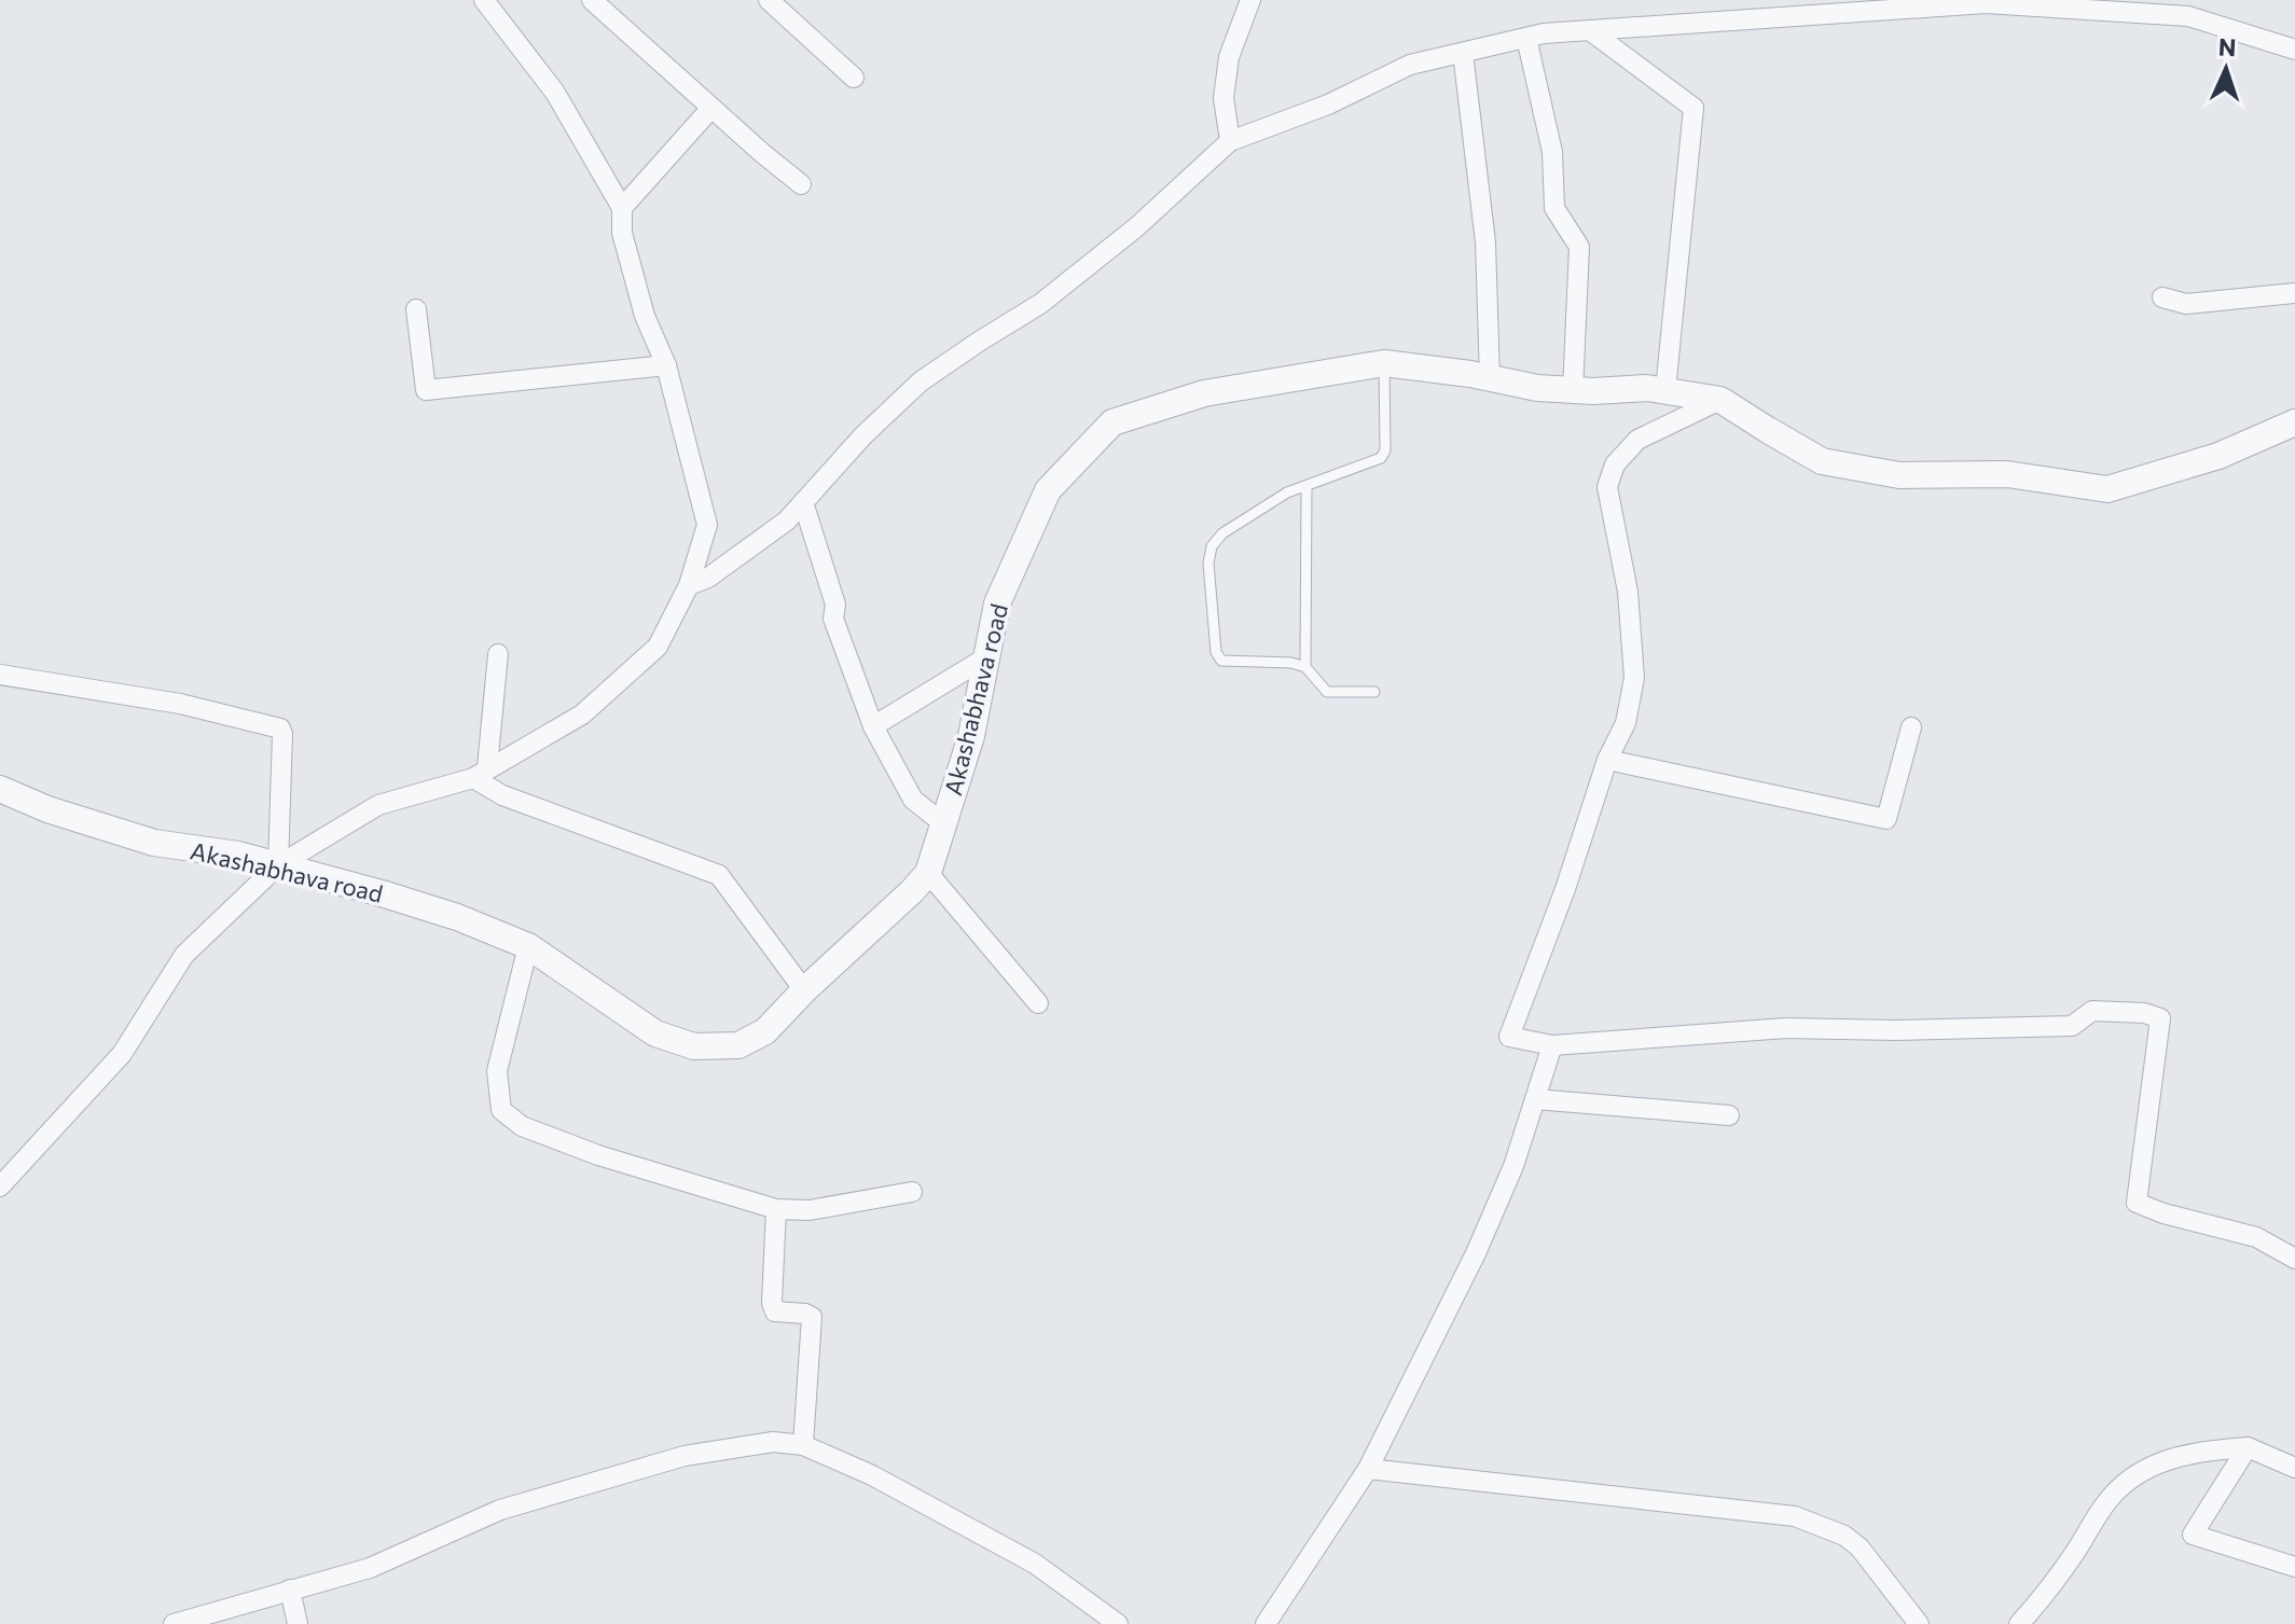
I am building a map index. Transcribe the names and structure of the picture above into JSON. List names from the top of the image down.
{
  "streets": {
    "street": ["Akashabhava road"]
  },
  "north": "top"
}
